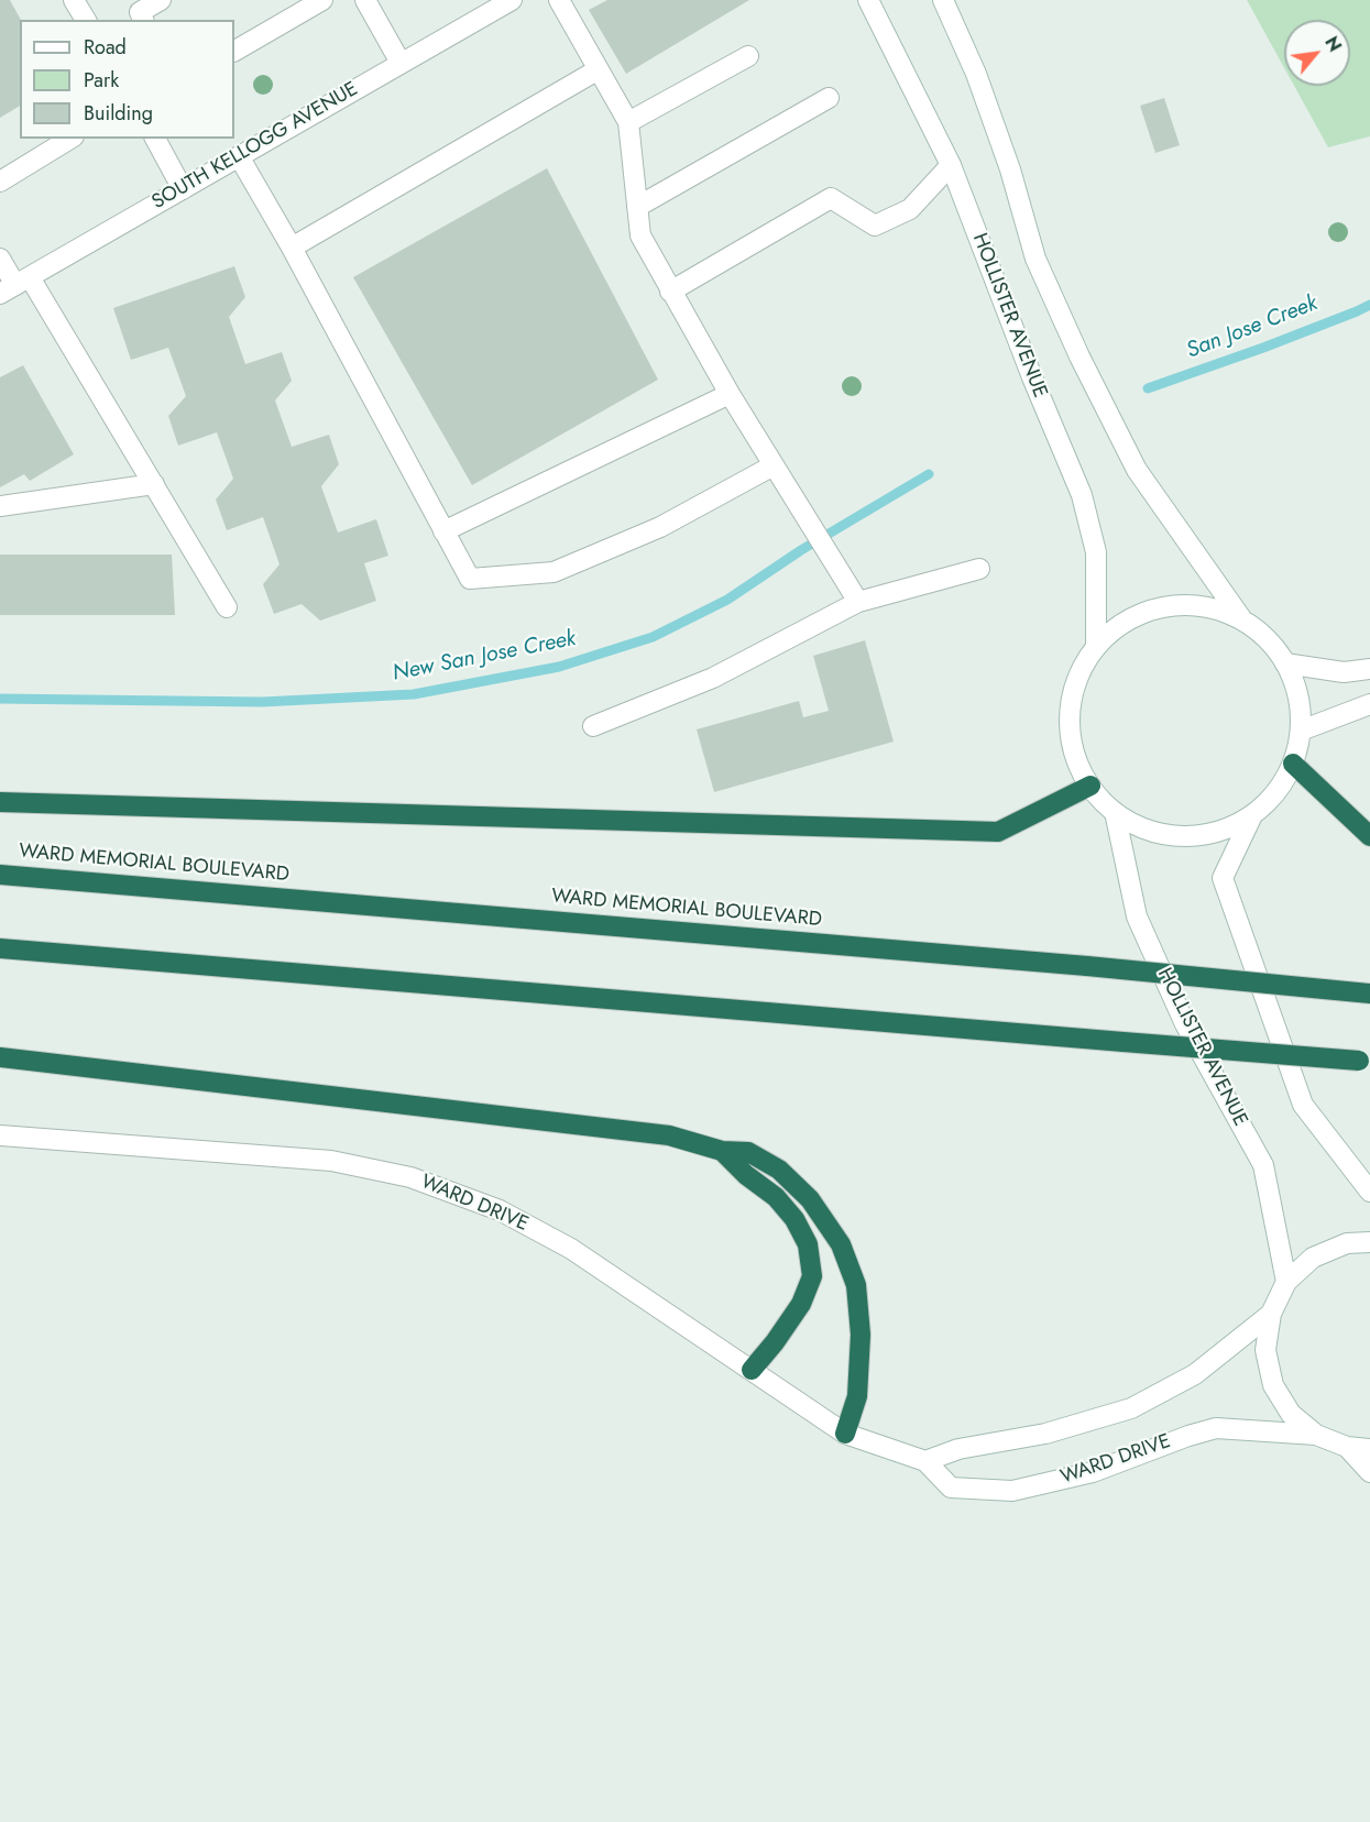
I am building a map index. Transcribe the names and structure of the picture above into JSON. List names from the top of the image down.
{
  "streets": {
    "highway": ["WARD MEMORIAL BOULEVARD"],
    "main road": ["SOUTH KELLOGG AVENUE", "HOLLISTER AVENUE", "WARD DRIVE"]
  },
  "water": ["San Jose Creek", "New San Jose Creek"],
  "legend": ["Road", "Park", "Building"],
  "north": "top right"
}
